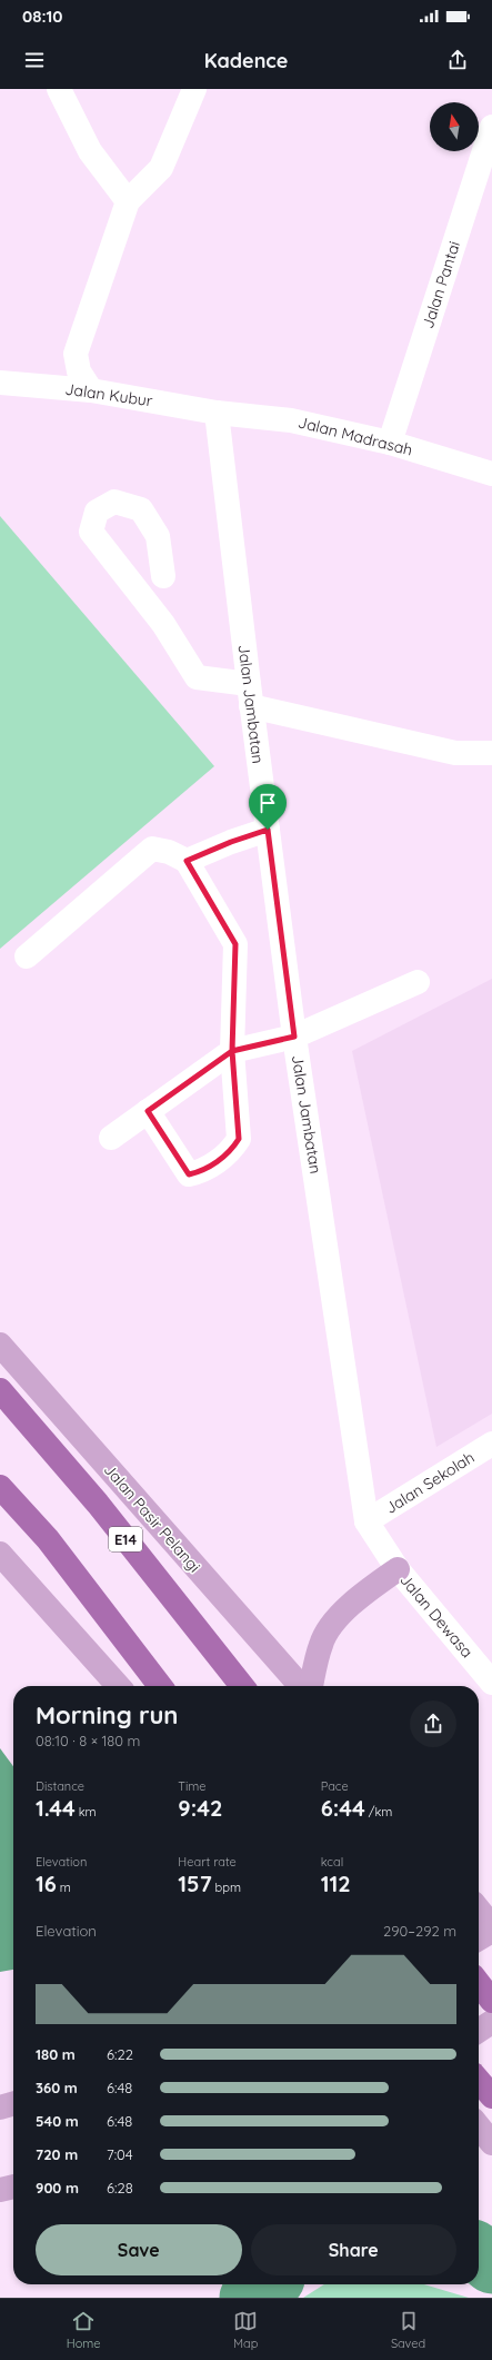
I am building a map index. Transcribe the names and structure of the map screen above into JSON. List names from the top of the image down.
{
  "streets": {
    "highway": ["E14"],
    "main road": ["Jalan Pasir Pelangi"],
    "street": [
      "Jalan Pantai",
      "Jalan Kubur",
      "Jalan Madrasah",
      "Jalan Jambatan",
      "Jalan Sekolah",
      "Jalan Dewasa"
    ]
  },
  "crossings": [
    ["Jalan Pantai", "Jalan Madrasah"],
    ["Jalan Kubur", "Jalan Madrasah"],
    ["Jalan Kubur", "Jalan Jambatan"],
    ["Jalan Madrasah", "Jalan Jambatan"],
    ["Jalan Jambatan", "Jalan Sekolah"],
    ["Jalan Jambatan", "Jalan Dewasa"]
  ],
  "north": "top",
  "page": {
    "status": "08:10",
    "header": "Kadence",
    "heading": ["Morning run", "08:10 · 8 × 180 m"],
    "stats": [
      ["Distance", "1.44 km"],
      ["Time", "9:42"],
      ["Pace", "6:44 /km"],
      ["Elevation", "16 m"],
      ["Heart rate", "157 bpm"],
      ["kcal", "112"]
    ],
    "chart": ["Elevation", "290–292 m"],
    "list": [
      {
        "name": "180 m",
        "note": "6:22"
      },
      {
        "name": "360 m",
        "note": "6:48"
      },
      {
        "name": "540 m",
        "note": "6:48"
      },
      {
        "name": "720 m",
        "note": "7:04"
      },
      {
        "name": "900 m",
        "note": "6:28"
      }
    ],
    "buttons": ["Save", "Share"],
    "tabs": ["Home", "Map", "Saved"]
  }
}
